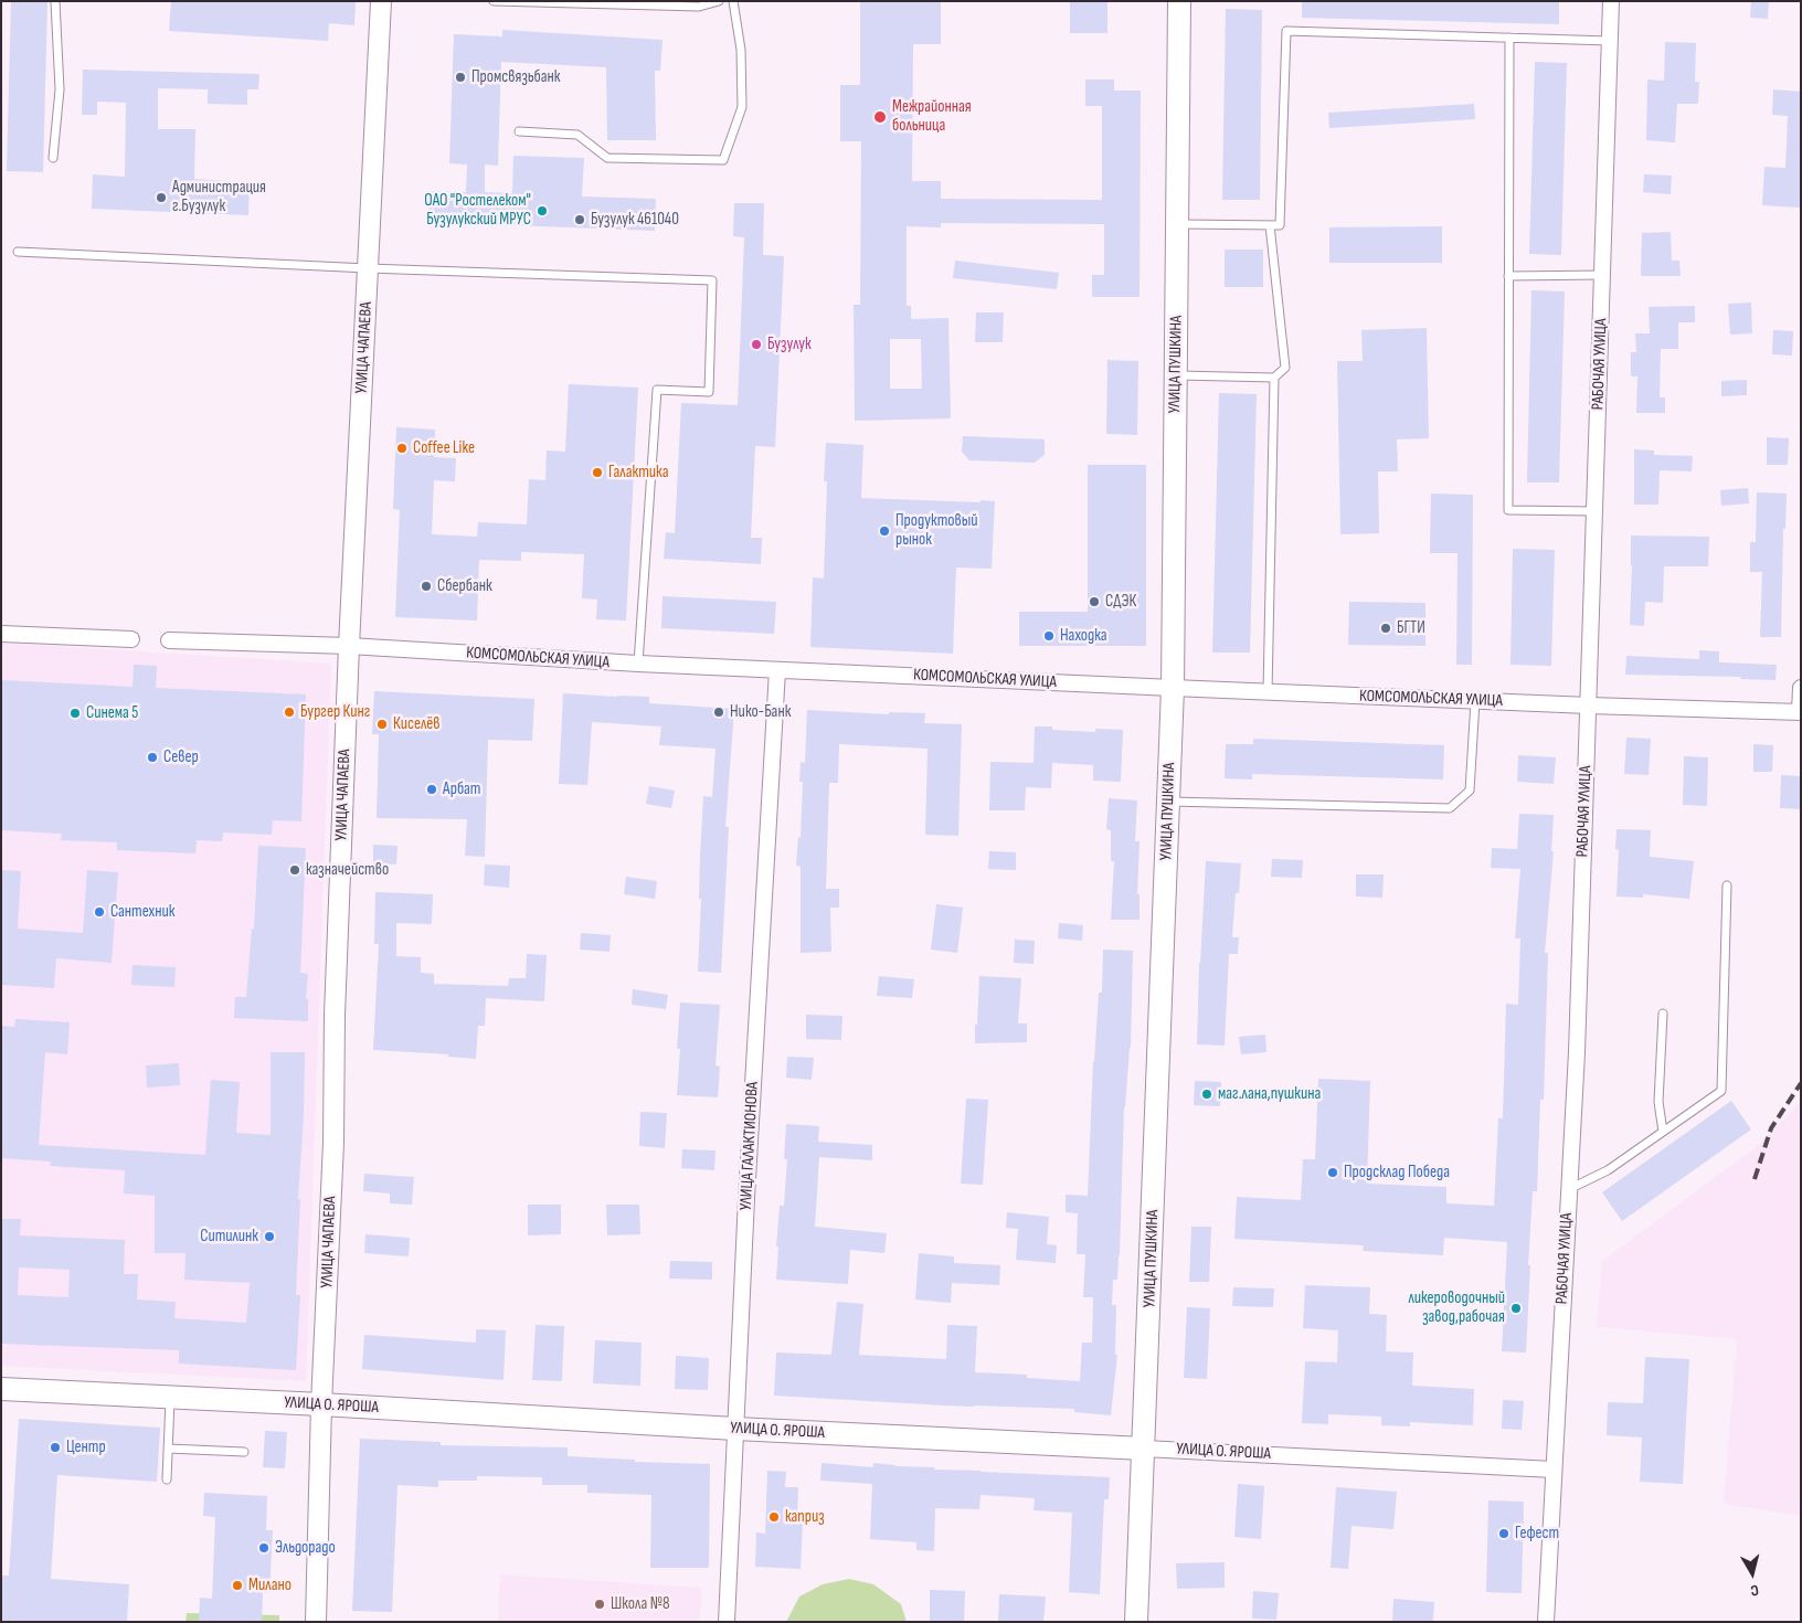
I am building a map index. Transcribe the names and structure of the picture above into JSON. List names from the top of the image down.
{
  "streets": {
    "main road": ["УЛИЦА ПУШКИНА", "УЛИЦА О. ЯРОША"],
    "street": [
      "УЛИЦА ЧАПАЕВА",
      "РАБОЧАЯ УЛИЦА",
      "КОМСОМОЛЬСКАЯ УЛИЦА",
      "УЛИЦА ГАЛАКТИОНОВА"
    ]
  },
  "crossings": [
    ["УЛИЦА ЧАПАЕВА", "КОМСОМОЛЬСКАЯ УЛИЦА"],
    ["УЛИЦА ЧАПАЕВА", "УЛИЦА О. ЯРОША"],
    ["УЛИЦА ПУШКИНА", "КОМСОМОЛЬСКАЯ УЛИЦА"],
    ["УЛИЦА ПУШКИНА", "УЛИЦА О. ЯРОША"],
    ["РАБОЧАЯ УЛИЦА", "КОМСОМОЛЬСКАЯ УЛИЦА"],
    ["РАБОЧАЯ УЛИЦА", "УЛИЦА О. ЯРОША"],
    ["КОМСОМОЛЬСКАЯ УЛИЦА", "УЛИЦА ГАЛАКТИОНОВА"],
    ["УЛИЦА ГАЛАКТИОНОВА", "УЛИЦА О. ЯРОША"]
  ],
  "places": [
    "Промсвязьбанк",
    "Межрайонная больница",
    "Администрация г.Бузулук",
    "ОАО \"Ростелеком\" Бузулукский МРУС",
    "Бузулук 461040",
    "Бузулук",
    "Coffee Like",
    "Галактика",
    "Продуктовый рынок",
    "Сбербанк",
    "СДЭК",
    "БГТИ",
    "Находка",
    "Бургер Кинг",
    "Нико-Банк",
    "Синема 5",
    "Киселёв",
    "Север",
    "Арбат",
    "казначейство",
    "Сантехник",
    "маг.лана,пушкина",
    "Продсклад Победа",
    "Ситилинк",
    "ликероводочный завод,рабочая",
    "Центр",
    "каприз",
    "Гефест",
    "Эльдорадо",
    "Милано",
    "Школа №8"
  ],
  "north": "bottom"
}
